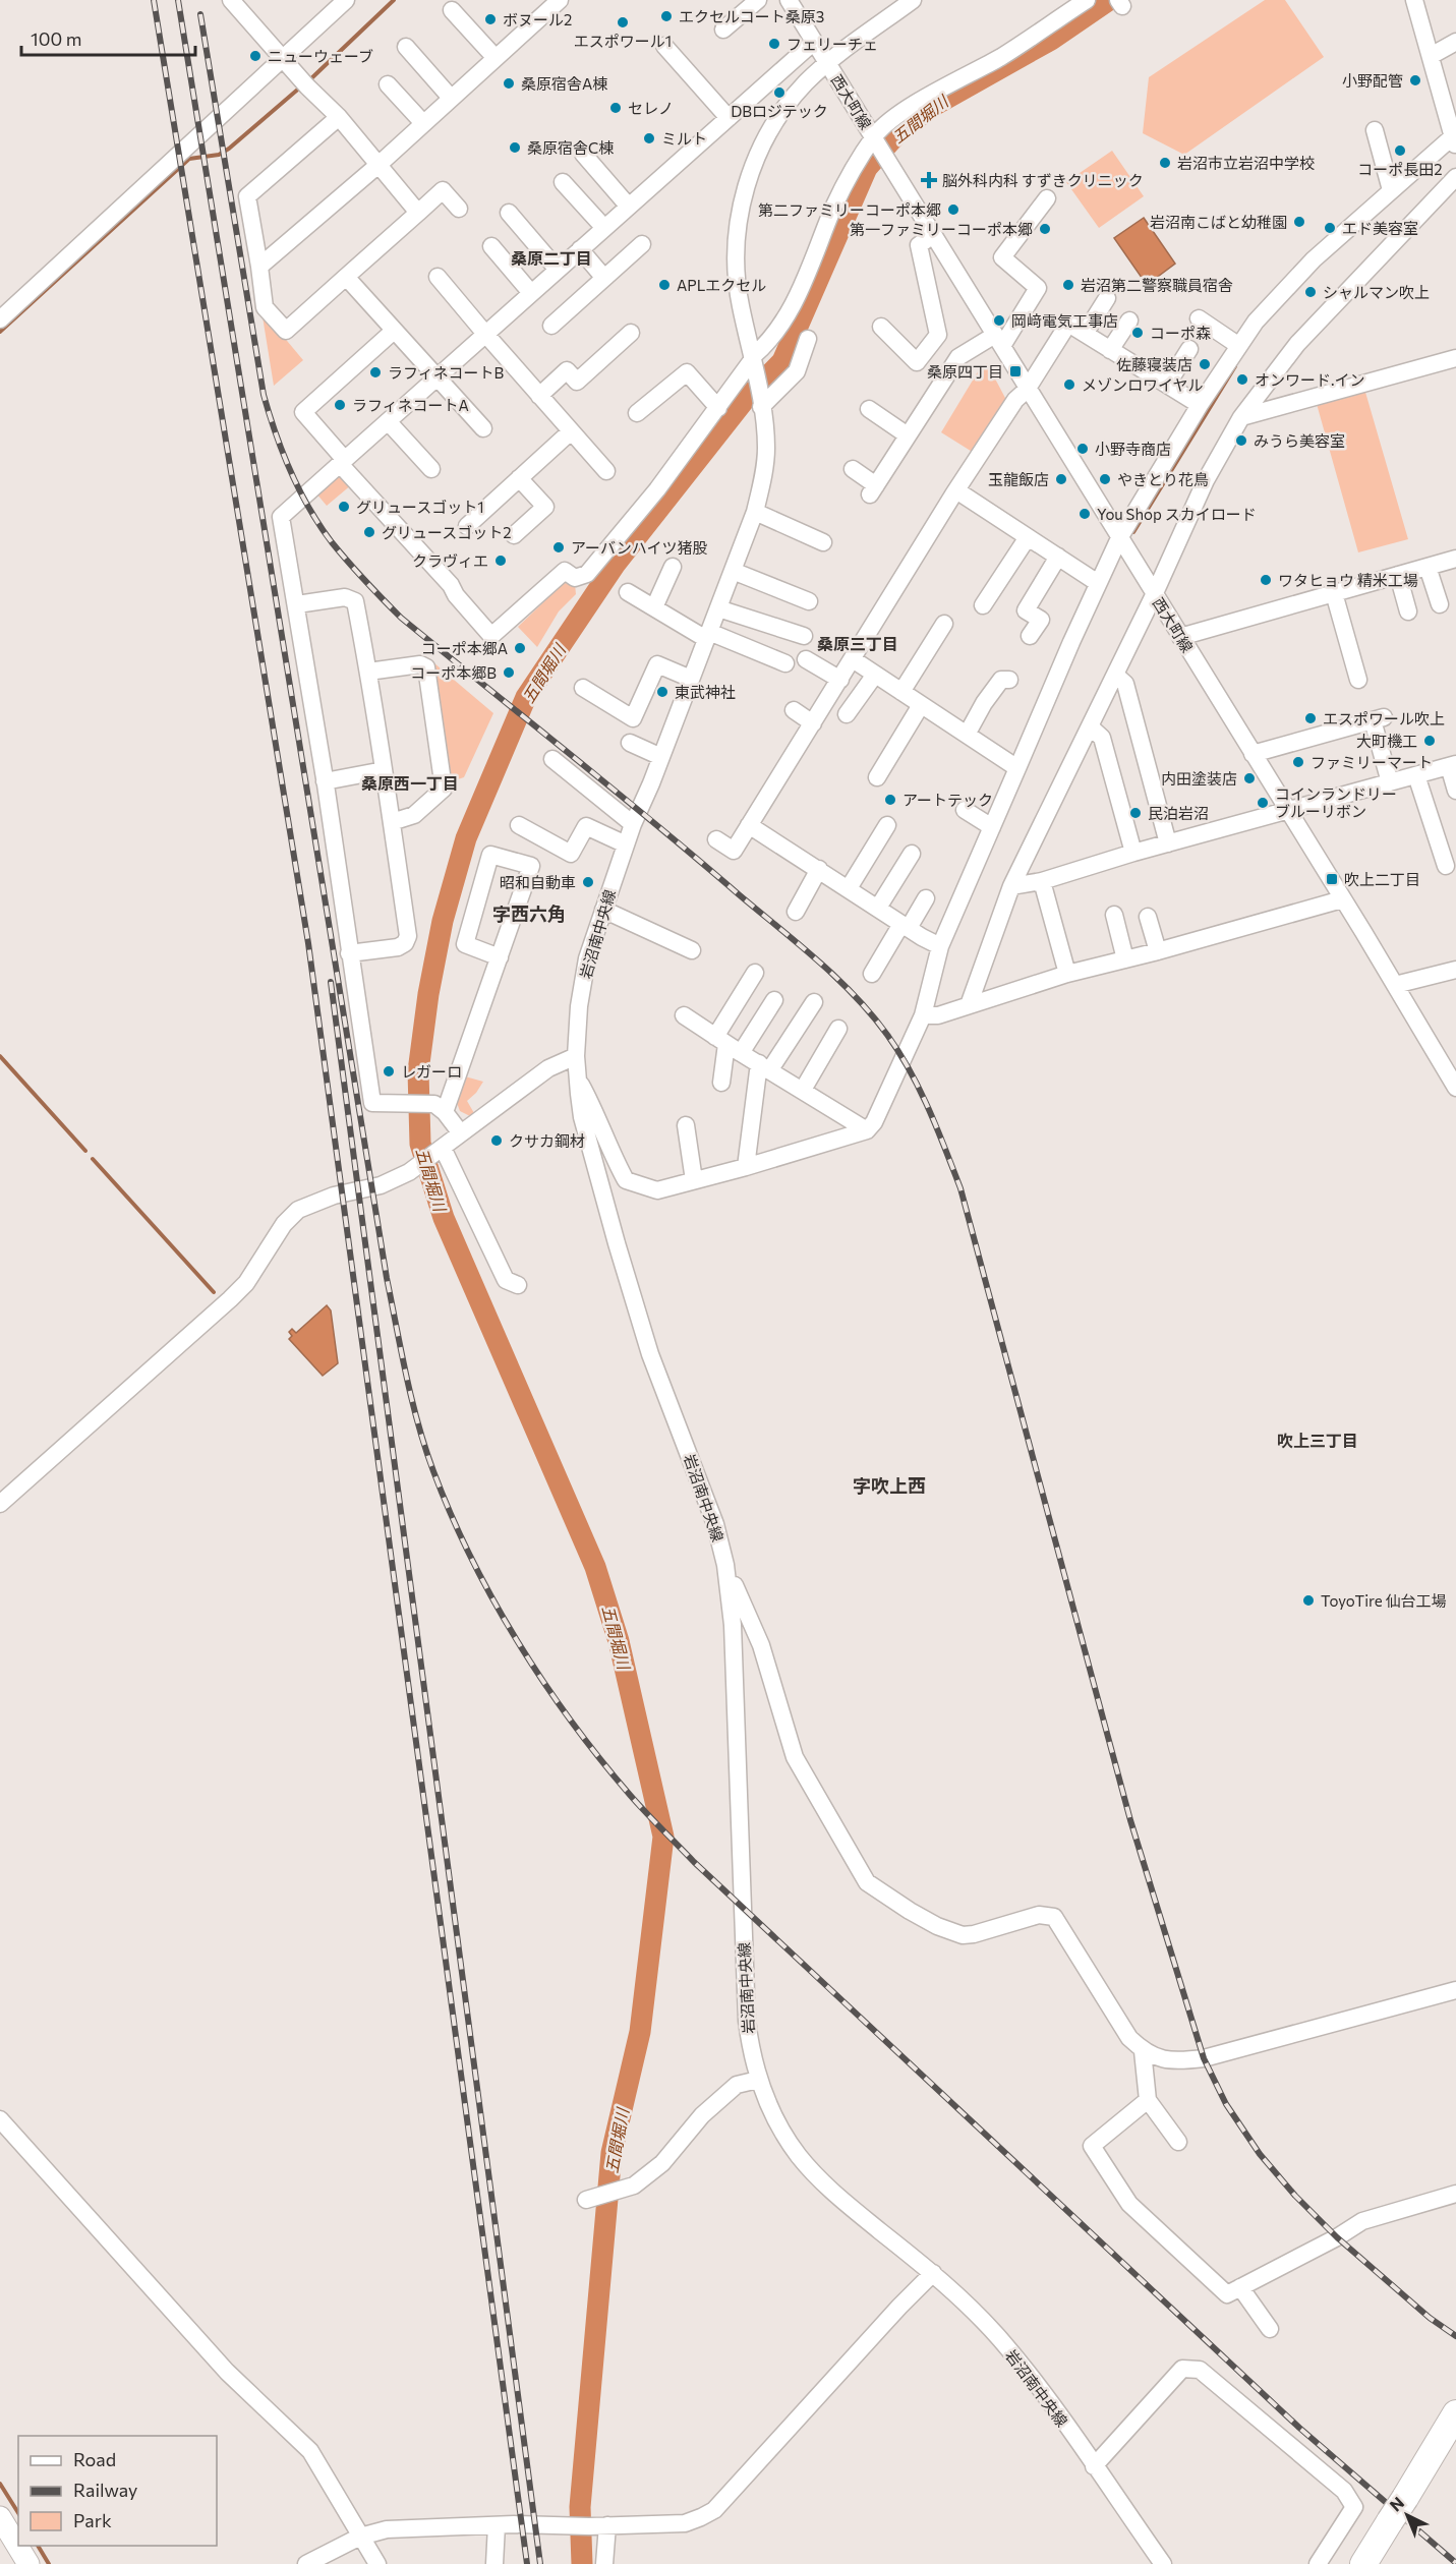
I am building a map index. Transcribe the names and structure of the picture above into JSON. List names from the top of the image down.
{
  "streets": {
    "street": ["西大町線", "岩沼南中央線"]
  },
  "districts": [
    "桑原二丁目",
    "桑原三丁目",
    "桑原西一丁目",
    "字西六角",
    "吹上三丁目",
    "字吹上西"
  ],
  "water": ["五間堀川"],
  "places": {
    "other": [
      "エクセルコート桑原3",
      "ボヌール2",
      "エスポワール1",
      "フェリーチェ",
      "ニューウェーブ",
      "小野配管",
      "桑原宿舎A棟",
      "DBロジテック",
      "セレノ",
      "ミルト",
      "桑原宿舎C棟",
      "コーポ長田2",
      "岩沼市立岩沼中学校",
      "第二ファミリーコーポ本郷",
      "岩沼南こばと幼稚園",
      "エド美容室",
      "第一ファミリーコーポ本郷",
      "APLエクセル",
      "岩沼第二警察職員宿舎",
      "シャルマン吹上",
      "岡﨑電気工事店",
      "コーポ森",
      "佐藤寝装店",
      "ラフィネコートB",
      "オンワード.イン",
      "メゾンロワイヤル",
      "ラフィネコートA",
      "みうら美容室",
      "小野寺商店",
      "玉龍飯店",
      "やきとり花鳥",
      "グリュースゴット1",
      "You Shop スカイロード",
      "グリュースゴット2",
      "アーバンハイツ猪股",
      "クラヴィエ",
      "ワタヒョウ 精米工場",
      "コーポ本郷A",
      "コーポ本郷B",
      "東武神社",
      "エスポワール吹上",
      "大町機工",
      "ファミリーマート",
      "内田塗装店",
      "アートテック",
      "コインランドリー ブルーリボン",
      "民泊岩沼",
      "昭和自動車",
      "レガーロ",
      "クサカ鋼材",
      "ToyoTire 仙台工場"
    ],
    "health": ["脳外科内科 すずきクリニック"],
    "transit": ["桑原四丁目", "吹上二丁目"]
  },
  "legend": ["Road", "Railway", "Park"],
  "scale_bar": "100 m",
  "north": "top left"
}
